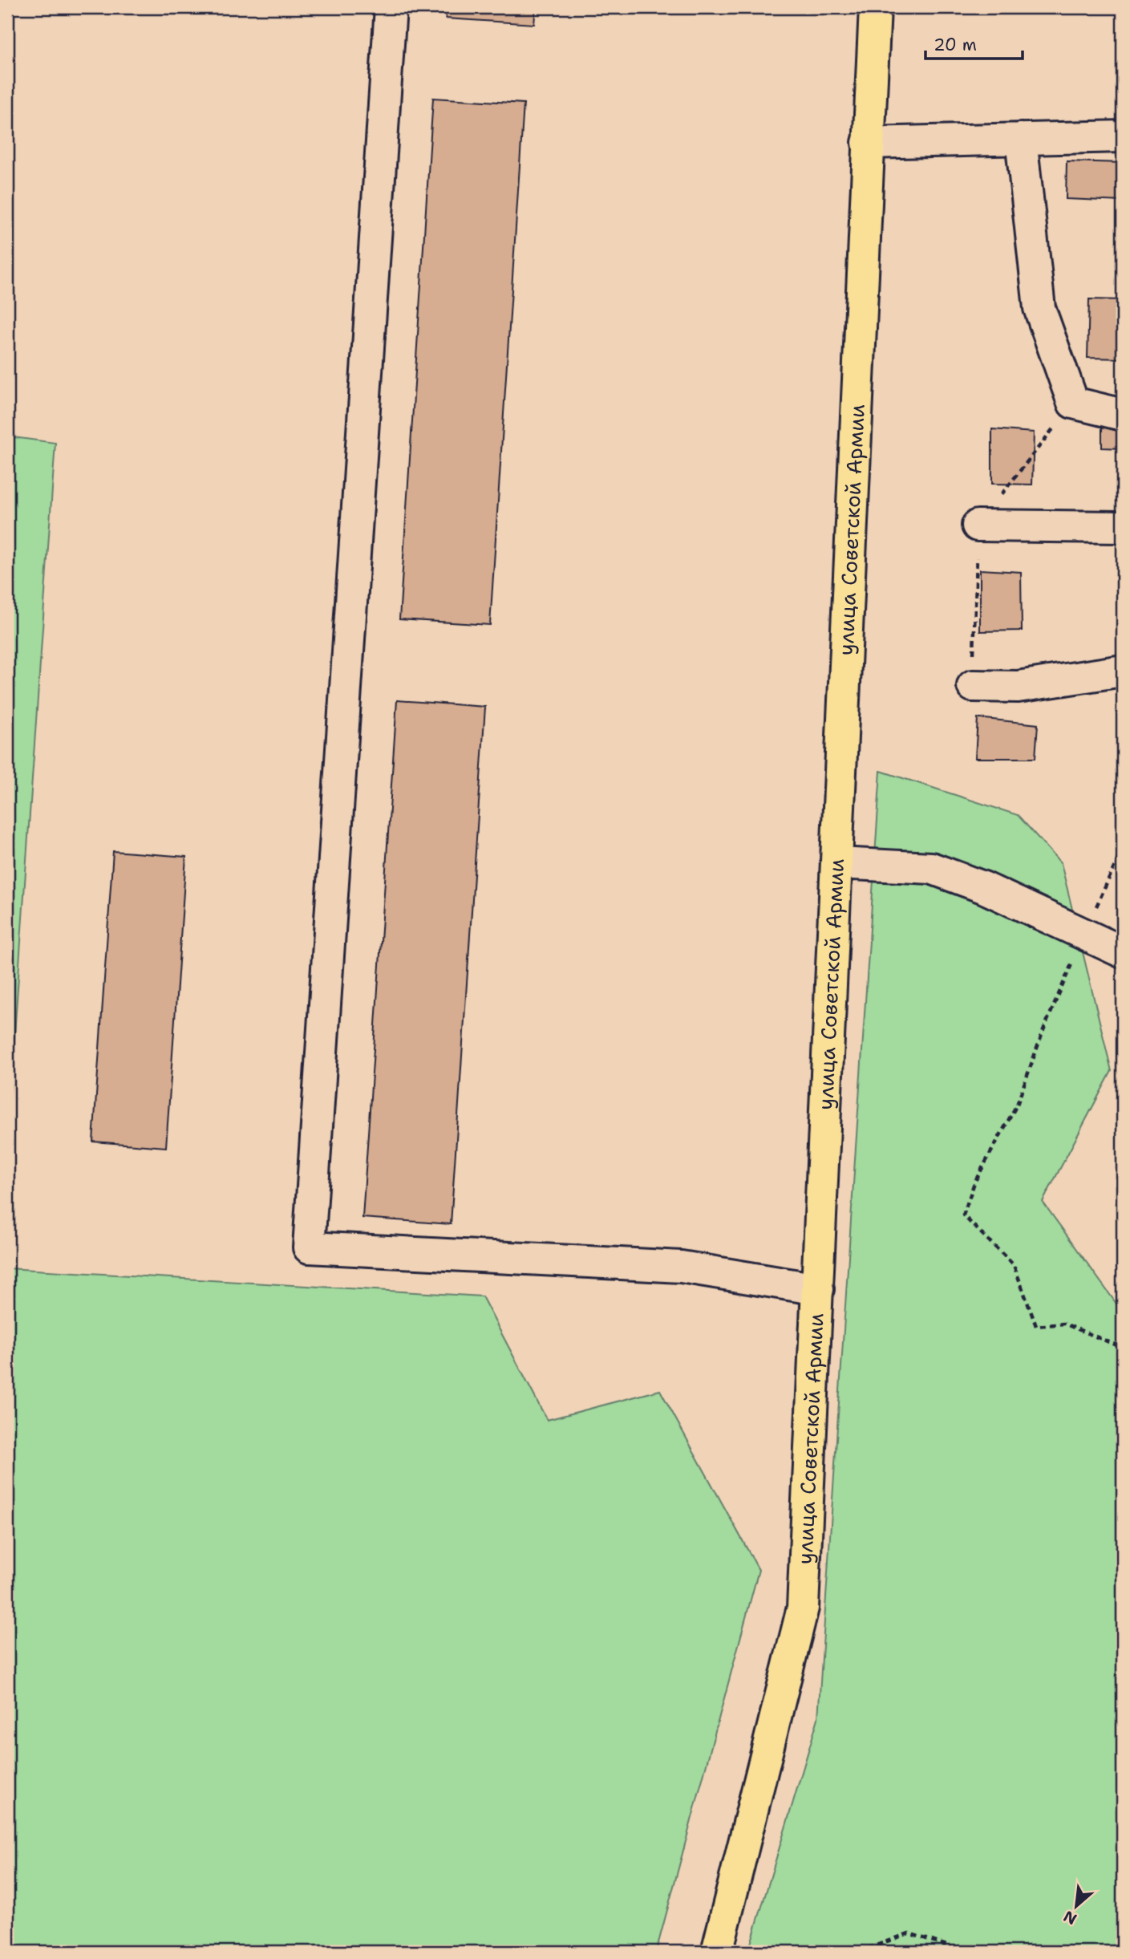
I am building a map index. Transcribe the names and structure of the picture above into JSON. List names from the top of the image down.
{
  "streets": {
    "main road": ["улица Советской Армии"]
  },
  "scale_bar": "20 m",
  "north": "bottom left"
}
